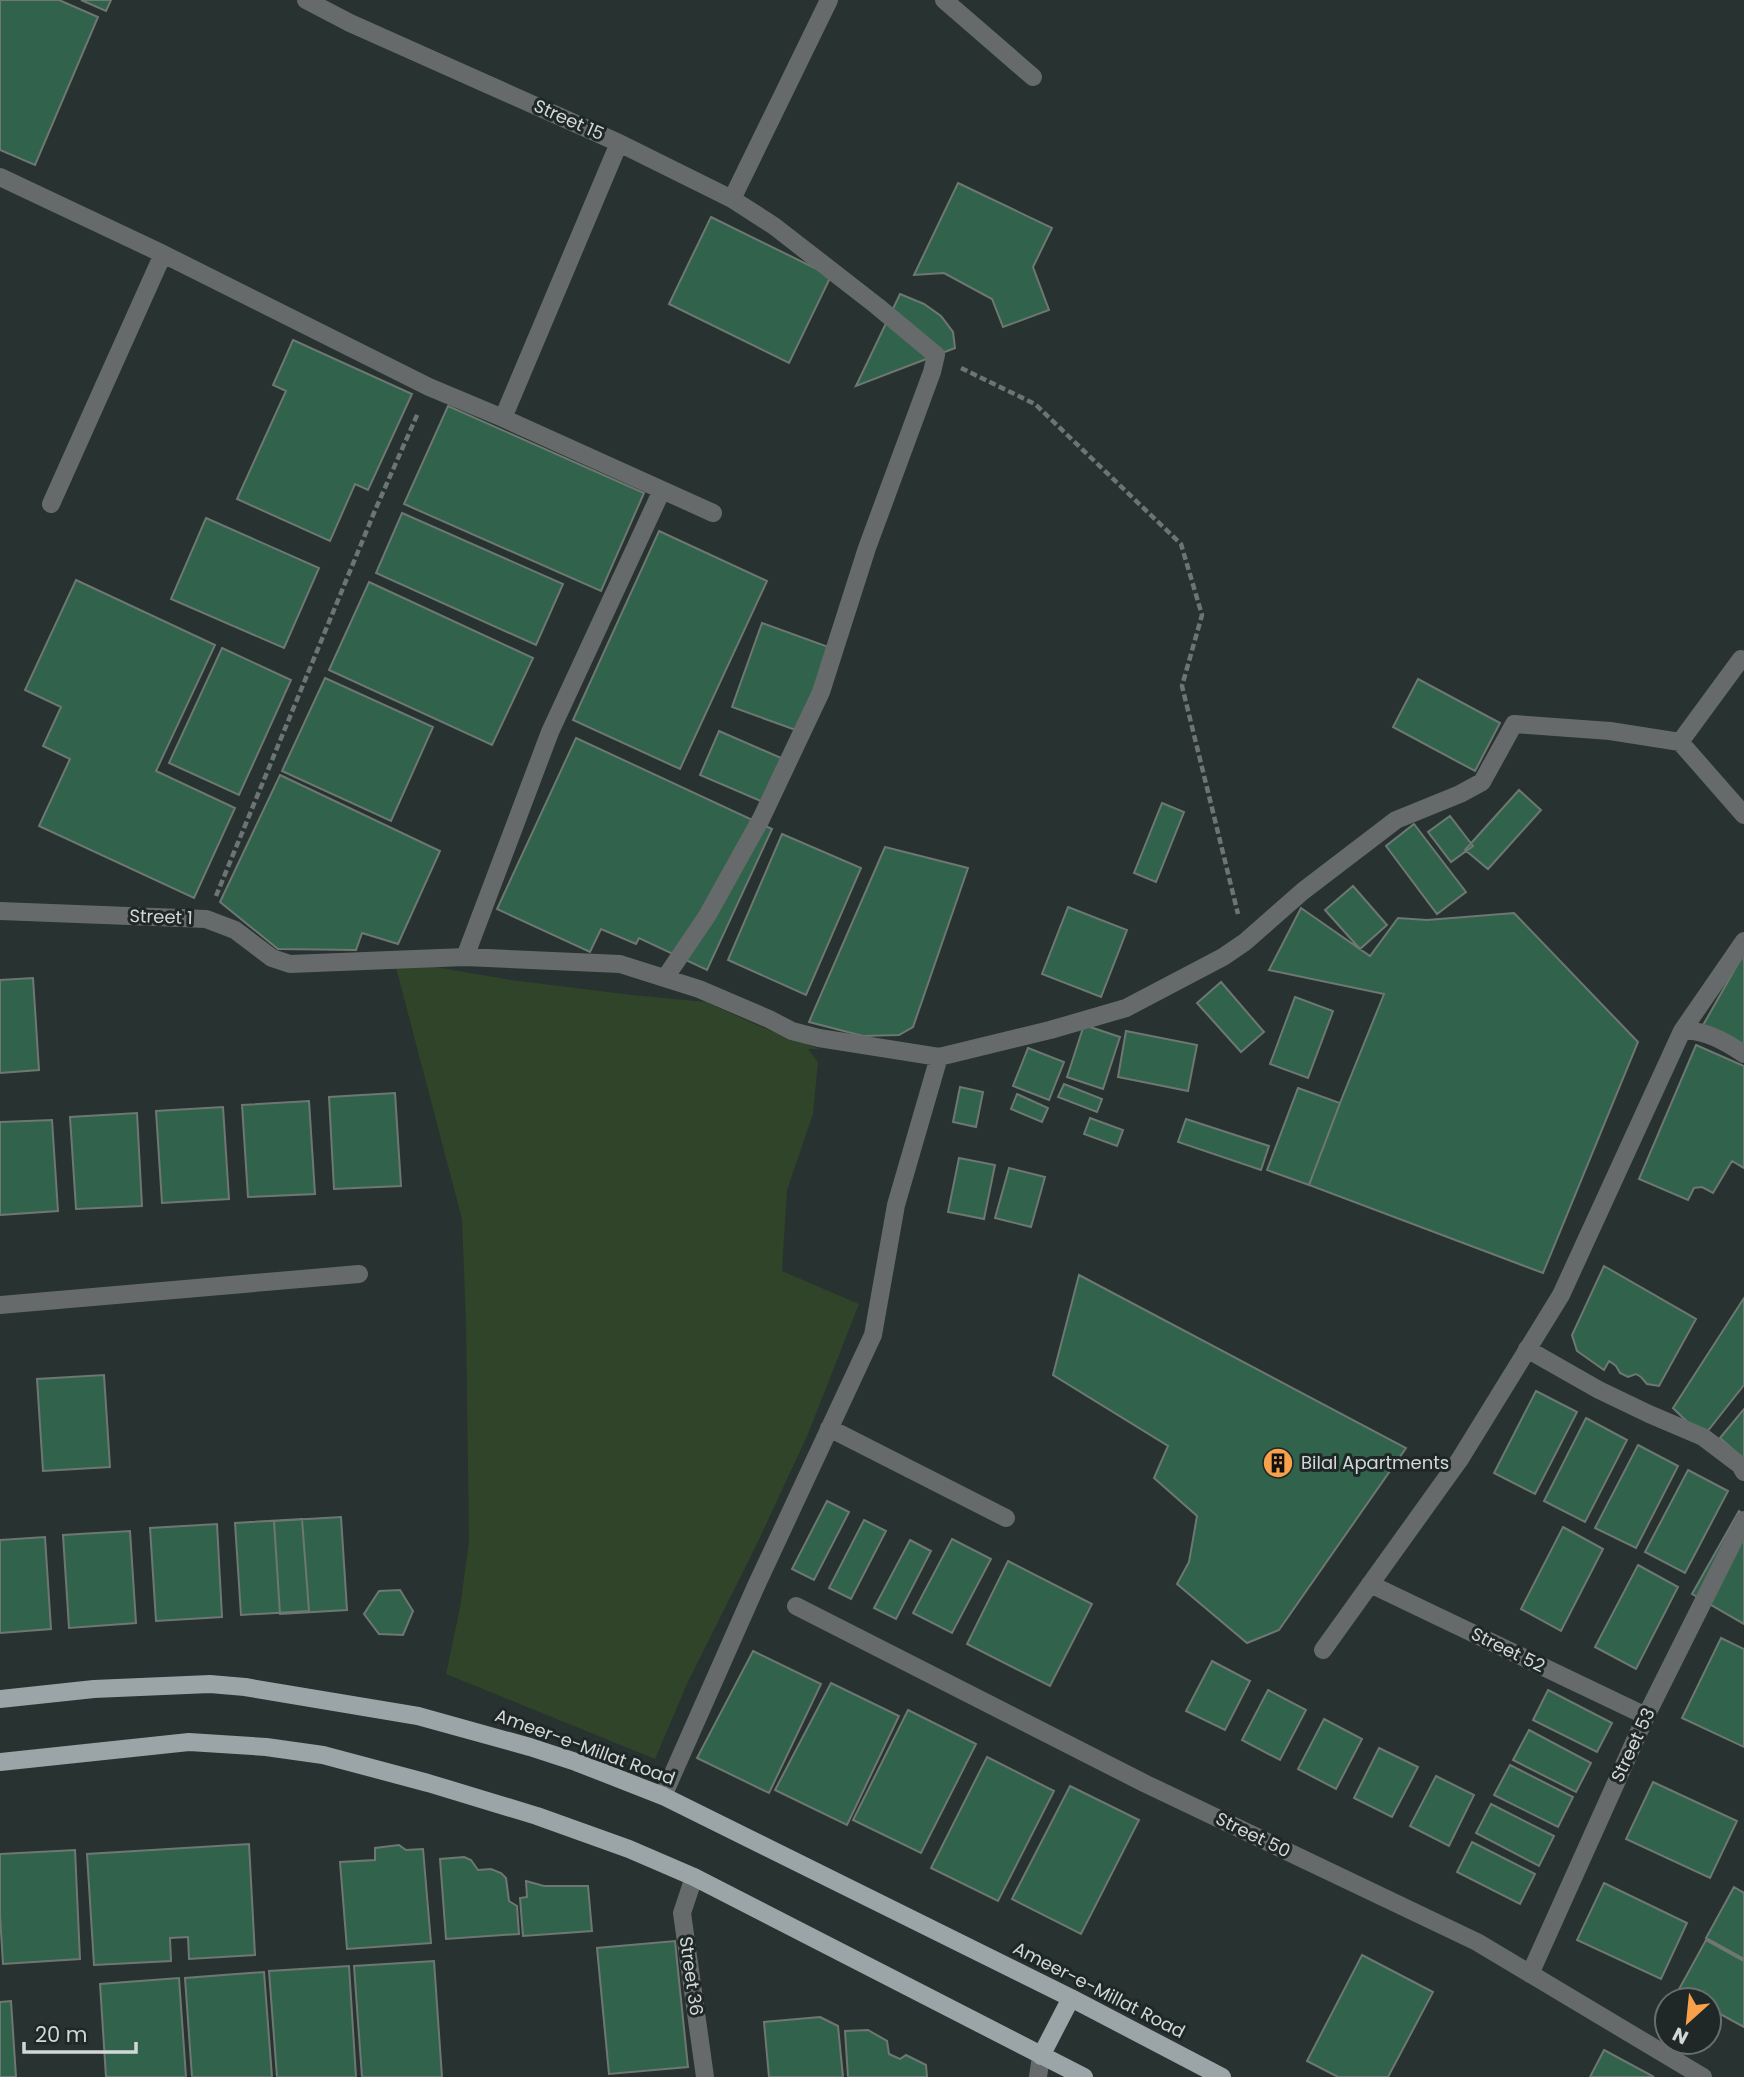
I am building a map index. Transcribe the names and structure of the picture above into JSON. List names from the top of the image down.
{
  "streets": {
    "main road": ["Ameer-e-Millat Road"],
    "street": [
      "Street 15",
      "Street 1",
      "Street 52",
      "Street 53",
      "Street 50",
      "Street 36"
    ]
  },
  "crossings": [
    ["Street 15", "Street 1"],
    ["Street 52", "Street 53"],
    ["Street 53", "Street 50"]
  ],
  "places": {
    "building": ["Bilal Apartments"]
  },
  "scale_bar": "20 m",
  "north": "bottom left"
}
